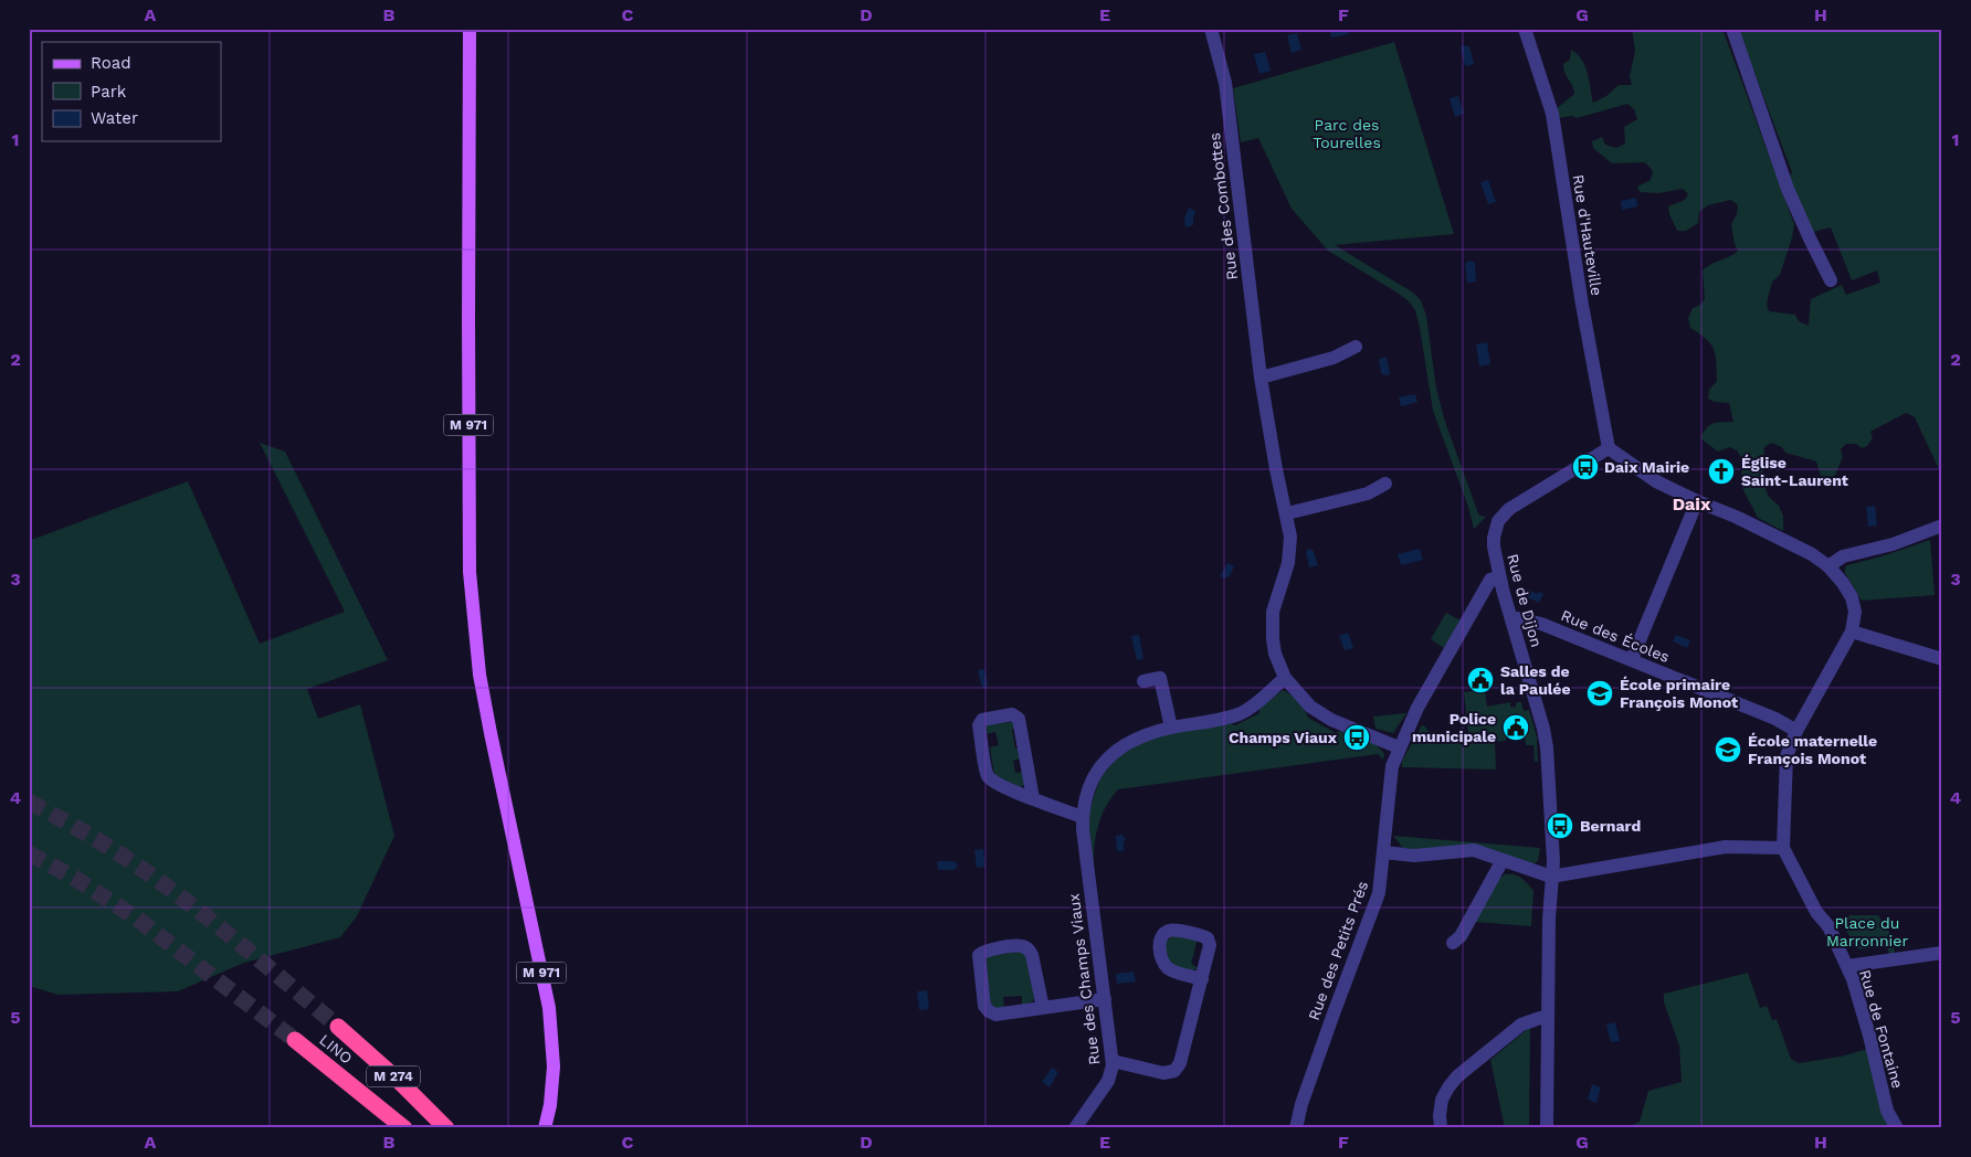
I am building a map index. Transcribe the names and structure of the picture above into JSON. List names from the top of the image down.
{
  "streets": {
    "highway": ["LINO", "M 274"],
    "main road": ["M 971"],
    "street": [
      "Rue des Combottes",
      "Rue d'Hauteville",
      "Rue de Dijon",
      "Rue des Écoles",
      "Rue des Petits Prés",
      "Rue des Champs Viaux",
      "Rue de Fontaine"
    ]
  },
  "crossings": [
    ["Rue des Combottes", "Rue des Petits Prés"],
    ["Rue des Combottes", "Rue des Champs Viaux"],
    ["Rue d'Hauteville", "Rue de Dijon"],
    ["Rue d'Hauteville", "Rue de Fontaine"],
    ["Rue de Dijon", "Rue des Écoles"],
    ["Rue de Dijon", "Rue des Petits Prés"],
    ["Rue de Dijon", "Rue de Fontaine"],
    ["Rue des Écoles", "Rue de Fontaine"]
  ],
  "districts": ["Daix"],
  "parks": ["Parc des Tourelles", "Place du Marronnier"],
  "places": {
    "bus stop": ["Daix Mairie", "Champs Viaux", "Bernard"],
    "church": ["Église Saint-Laurent"],
    "public building": ["Salles de la Paulée", "Police municipale"],
    "school or university": ["École primaire François Monot", "École maternelle François Monot"]
  },
  "legend": ["Road", "Park", "Water"],
  "grid": {
    "columns": [
      "A",
      "B",
      "C",
      "D",
      "E",
      "F",
      "G",
      "H"
    ],
    "rows": [
      "1",
      "2",
      "3",
      "4",
      "5"
    ]
  }
}
